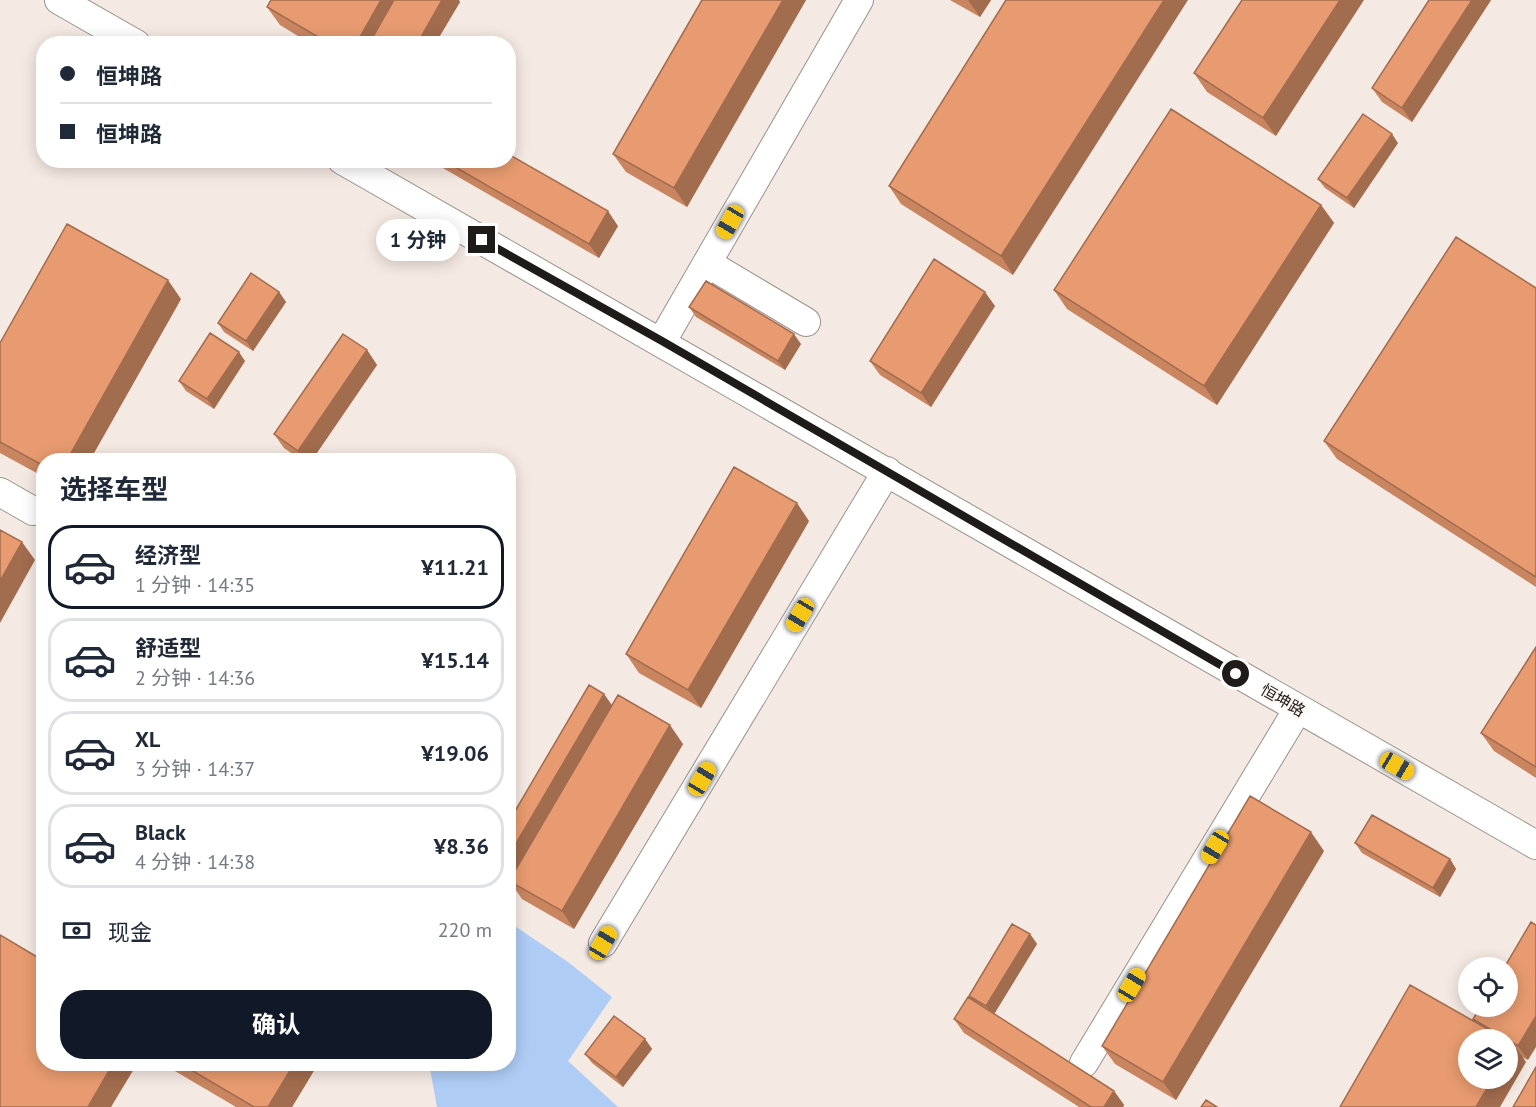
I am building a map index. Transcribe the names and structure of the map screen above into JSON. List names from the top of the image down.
{
  "streets": {
    "street": ["恒坤路"]
  },
  "page": {
    "banner": ["恒坤路", "恒坤路"],
    "bubble": "1 分钟",
    "heading": "选择车型",
    "list": [
      {
        "name": "经济型",
        "note": "1 分钟 · 14:35",
        "value": "¥11.21"
      },
      {
        "name": "舒适型",
        "note": "2 分钟 · 14:36",
        "value": "¥15.14"
      },
      {
        "name": "XL",
        "note": "3 分钟 · 14:37",
        "value": "¥19.06"
      },
      {
        "name": "Black",
        "note": "4 分钟 · 14:38",
        "value": "¥8.36"
      }
    ],
    "pay": ["现金", "220 m"],
    "buttons": "确认"
  }
}
